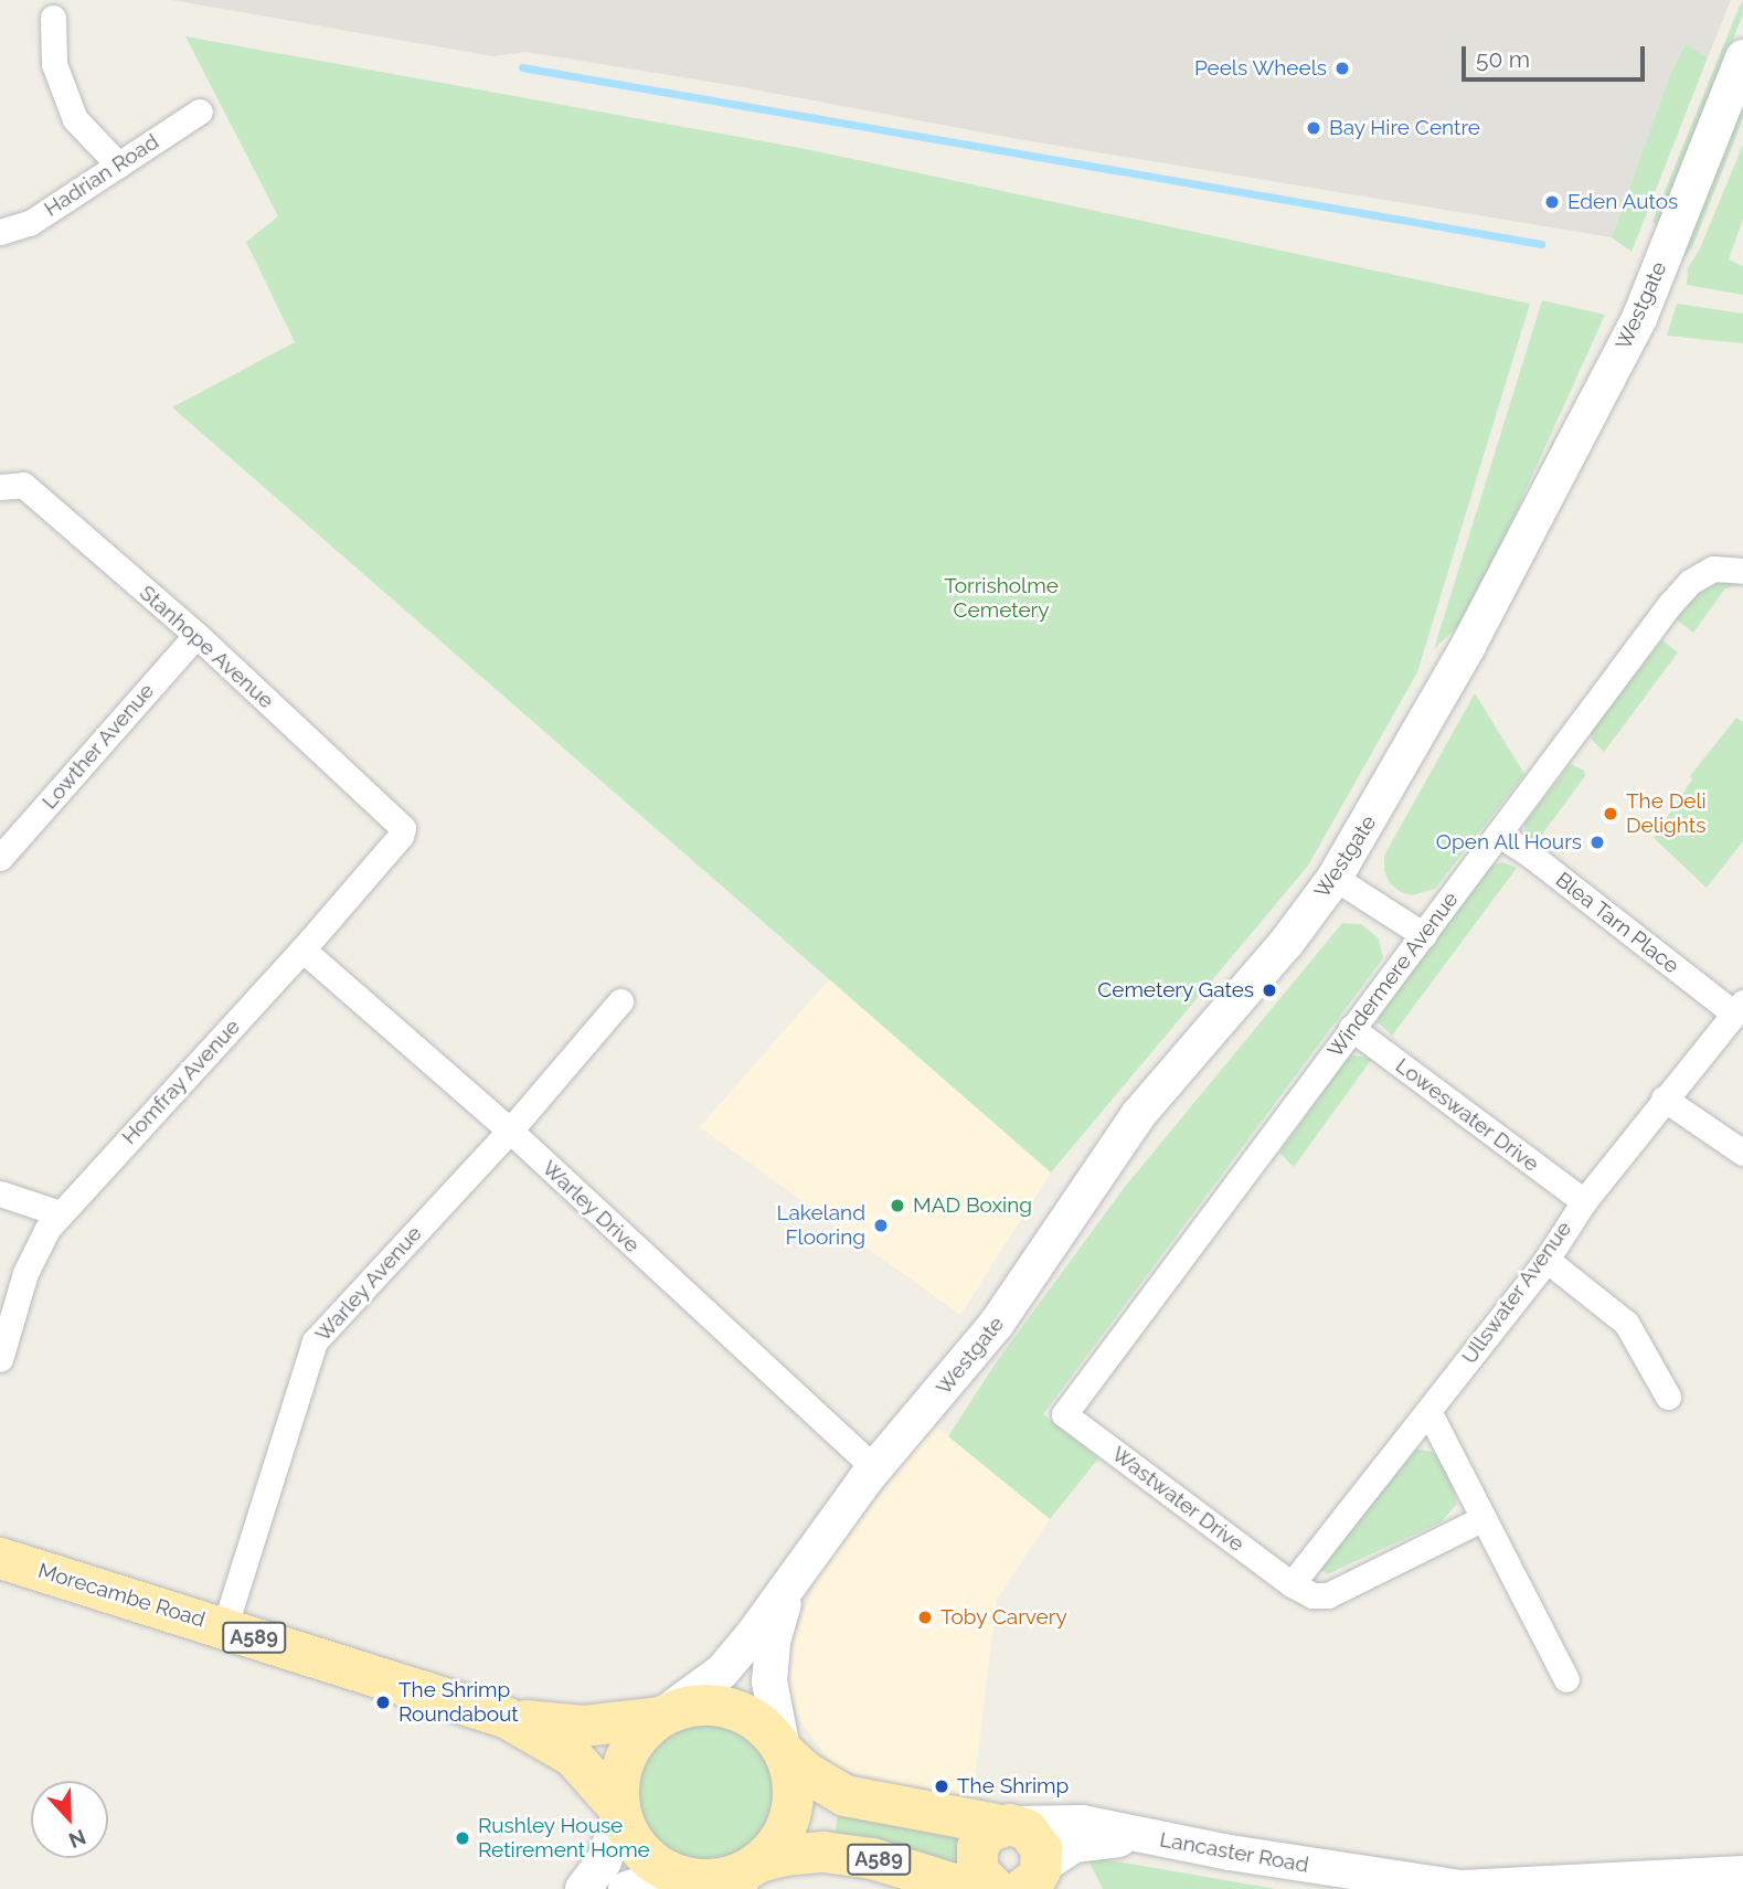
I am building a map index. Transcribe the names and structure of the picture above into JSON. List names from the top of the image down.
{
  "streets": {
    "main road": ["Morecambe Road", "A589", "Lancaster Road"],
    "street": [
      "Hadrian Road",
      "Westgate",
      "Stanhope Avenue",
      "Lowther Avenue",
      "Blea Tarn Place",
      "Windermere Avenue",
      "Homfray Avenue",
      "Loweswater Drive",
      "Warley Drive",
      "Warley Avenue",
      "Ullswater Avenue",
      "Wastwater Drive"
    ]
  },
  "crossings": [
    ["Westgate", "Warley Drive"],
    ["Westgate", "Morecambe Road"],
    ["Westgate", "A589"],
    ["Westgate", "Lancaster Road"],
    ["Stanhope Avenue", "Lowther Avenue"],
    ["Stanhope Avenue", "Homfray Avenue"],
    ["Blea Tarn Place", "Windermere Avenue"],
    ["Blea Tarn Place", "Ullswater Avenue"],
    ["Windermere Avenue", "Loweswater Drive"],
    ["Windermere Avenue", "Wastwater Drive"],
    ["Homfray Avenue", "Warley Drive"],
    ["Loweswater Drive", "Ullswater Avenue"],
    ["Warley Drive", "Warley Avenue"],
    ["Warley Avenue", "Morecambe Road"],
    ["Ullswater Avenue", "Wastwater Drive"],
    ["Morecambe Road", "A589"],
    ["Morecambe Road", "Lancaster Road"],
    ["A589", "Lancaster Road"]
  ],
  "parks": ["Torrisholme Cemetery"],
  "places": [
    "Peels Wheels",
    "Bay Hire Centre",
    "Eden Autos",
    "The Deli Delights",
    "Open All Hours",
    "Cemetery Gates",
    "MAD Boxing",
    "Lakeland Flooring",
    "Toby Carvery",
    "The Shrimp Roundabout",
    "The Shrimp",
    "Rushley House Retirement Home"
  ],
  "scale_bar": "50 m",
  "north": "bottom"
}
